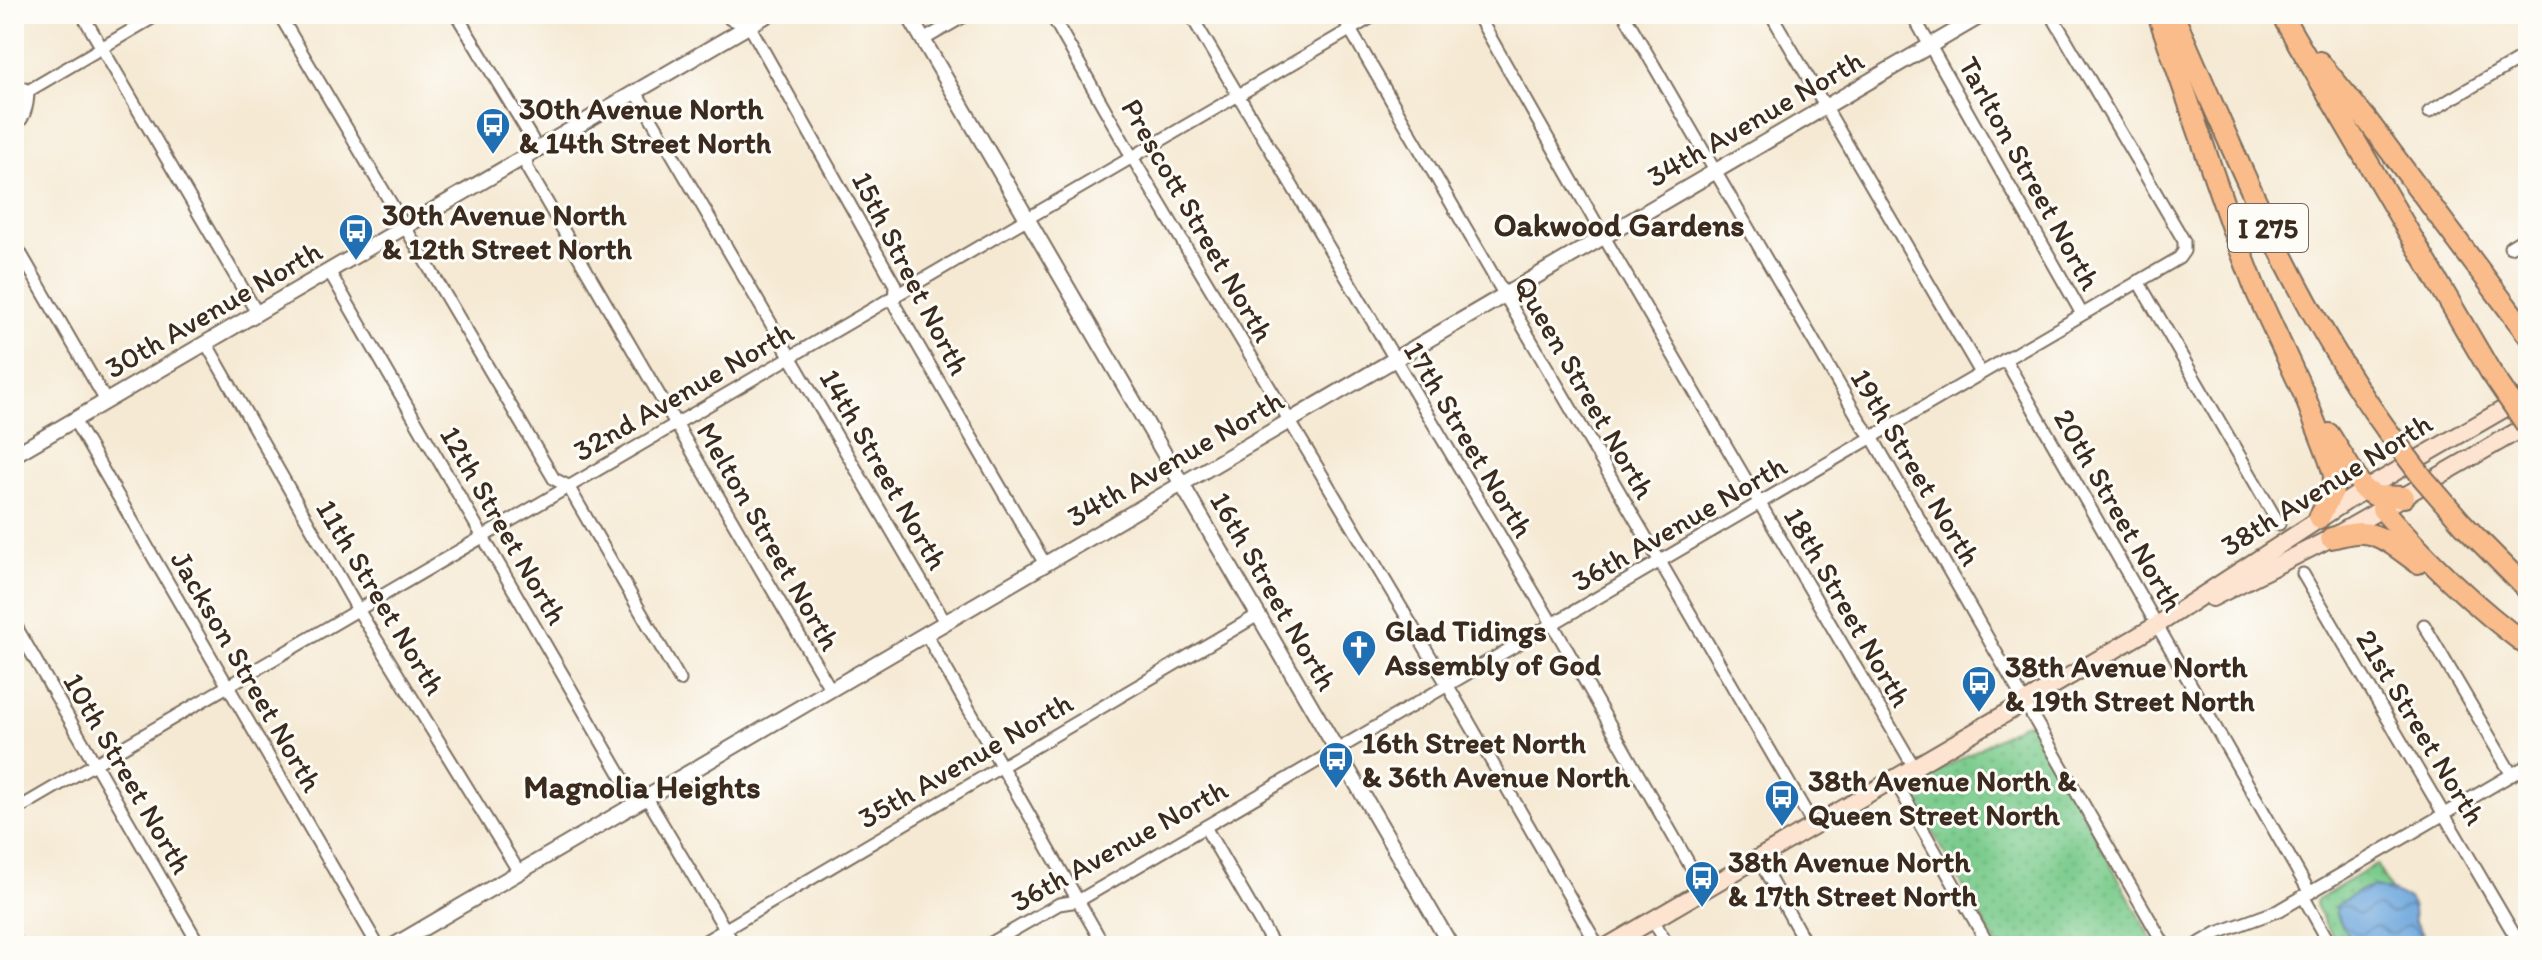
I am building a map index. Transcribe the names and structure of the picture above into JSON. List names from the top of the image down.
{
  "streets": {
    "highway": ["I 275"],
    "main road": ["38th Avenue North"],
    "street": [
      "34th Avenue North",
      "Tarlton Street North",
      "Prescott Street North",
      "15th Street North",
      "30th Avenue North",
      "Queen Street North",
      "32nd Avenue North",
      "17th Street North",
      "19th Street North",
      "14th Street North",
      "20th Street North",
      "36th Avenue North",
      "12th Street North",
      "Melton Street North",
      "16th Street North",
      "11th Street North",
      "18th Street North",
      "Jackson Street North",
      "21st Street North",
      "35th Avenue North",
      "10th Street North"
    ]
  },
  "crossings": [
    ["34th Avenue North", "Tarlton Street North"],
    ["34th Avenue North", "Prescott Street North"],
    ["34th Avenue North", "15th Street North"],
    ["34th Avenue North", "Queen Street North"],
    ["34th Avenue North", "17th Street North"],
    ["34th Avenue North", "19th Street North"],
    ["34th Avenue North", "14th Street North"],
    ["34th Avenue North", "12th Street North"],
    ["34th Avenue North", "Melton Street North"],
    ["34th Avenue North", "16th Street North"],
    ["34th Avenue North", "11th Street North"],
    ["34th Avenue North", "18th Street North"],
    ["Tarlton Street North", "36th Avenue North"],
    ["Prescott Street North", "32nd Avenue North"],
    ["Prescott Street North", "36th Avenue North"],
    ["15th Street North", "30th Avenue North"],
    ["15th Street North", "32nd Avenue North"],
    ["30th Avenue North", "14th Street North"],
    ["30th Avenue North", "12th Street North"],
    ["30th Avenue North", "Melton Street North"],
    ["30th Avenue North", "11th Street North"],
    ["30th Avenue North", "Jackson Street North"],
    ["Queen Street North", "32nd Avenue North"],
    ["Queen Street North", "38th Avenue North"],
    ["Queen Street North", "36th Avenue North"],
    ["32nd Avenue North", "17th Street North"],
    ["32nd Avenue North", "14th Street North"],
    ["32nd Avenue North", "12th Street North"],
    ["32nd Avenue North", "Melton Street North"],
    ["32nd Avenue North", "16th Street North"],
    ["32nd Avenue North", "11th Street North"],
    ["32nd Avenue North", "Jackson Street North"],
    ["32nd Avenue North", "10th Street North"],
    ["17th Street North", "38th Avenue North"],
    ["17th Street North", "36th Avenue North"],
    ["19th Street North", "38th Avenue North"],
    ["19th Street North", "36th Avenue North"],
    ["38th Avenue North", "20th Street North"],
    ["38th Avenue North", "18th Street North"],
    ["20th Street North", "36th Avenue North"],
    ["36th Avenue North", "16th Street North"],
    ["36th Avenue North", "18th Street North"],
    ["12th Street North", "35th Avenue North"],
    ["16th Street North", "35th Avenue North"]
  ],
  "districts": ["Oakwood Gardens", "Magnolia Heights"],
  "places": {
    "bus stop": [
      "30th Avenue North & 14th Street North",
      "30th Avenue North & 12th Street North",
      "38th Avenue North & 19th Street North",
      "16th Street North & 36th Avenue North",
      "38th Avenue North & Queen Street North",
      "38th Avenue North & 17th Street North"
    ],
    "church": ["Glad Tidings Assembly of God"]
  }
}
